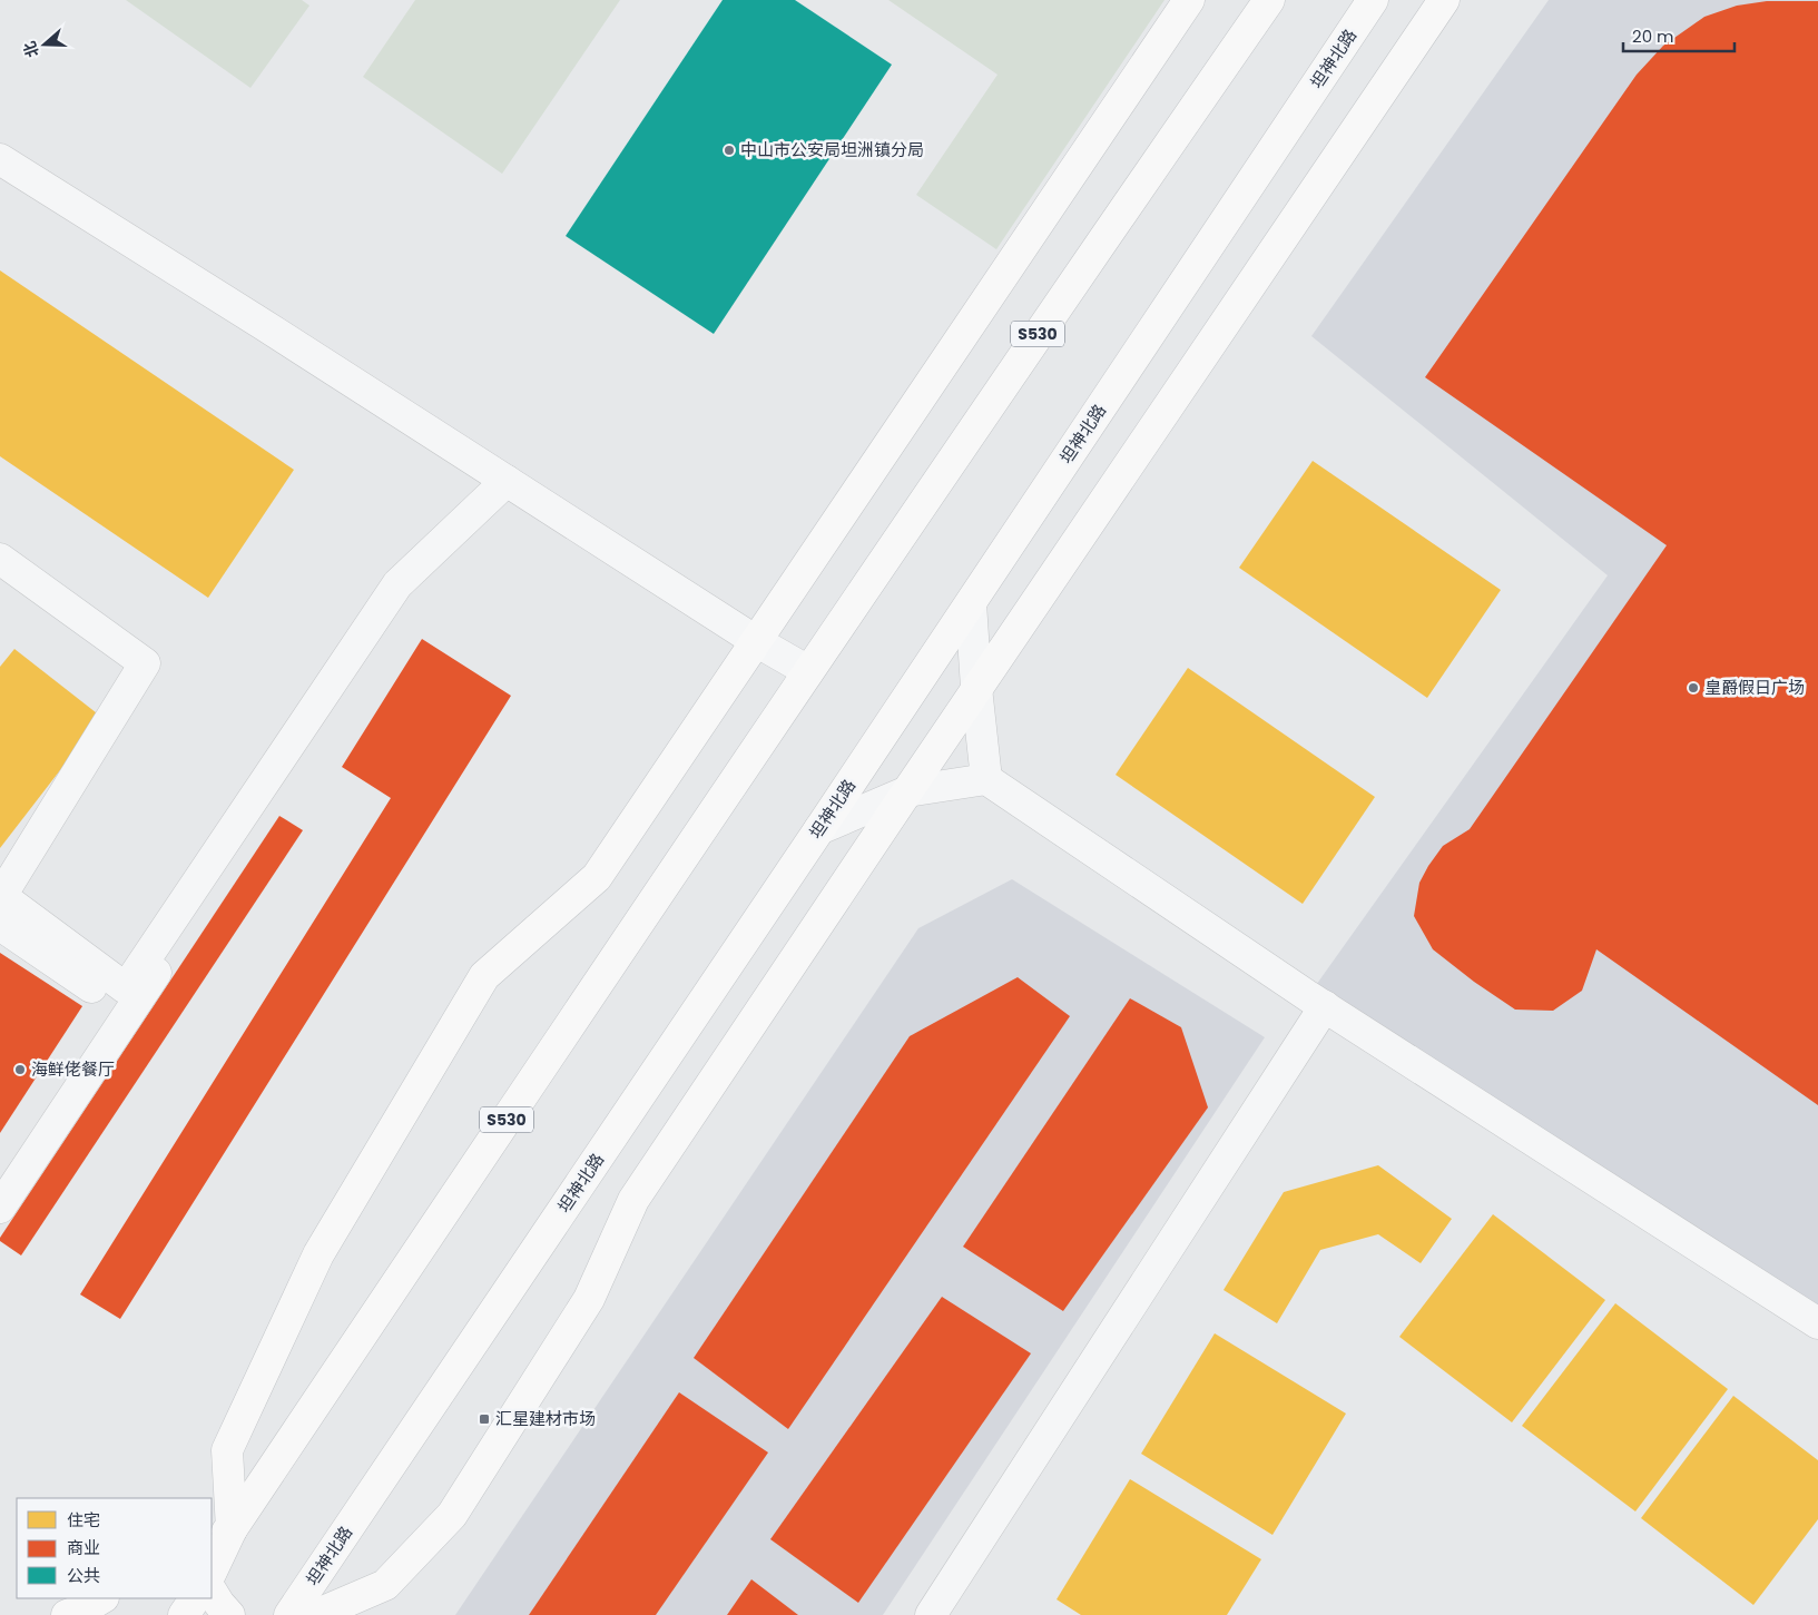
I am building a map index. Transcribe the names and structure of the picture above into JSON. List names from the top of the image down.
{
  "streets": {
    "main road": ["坦神北路", "S530"]
  },
  "places": {
    "other": ["中山市公安局坦洲镇分局", "皇爵假日广场", "海鲜佬餐厅"],
    "transit": ["汇星建材市场"]
  },
  "legend": ["住宅", "商业", "公共"],
  "scale_bar": "20 m",
  "north": "left"
}
